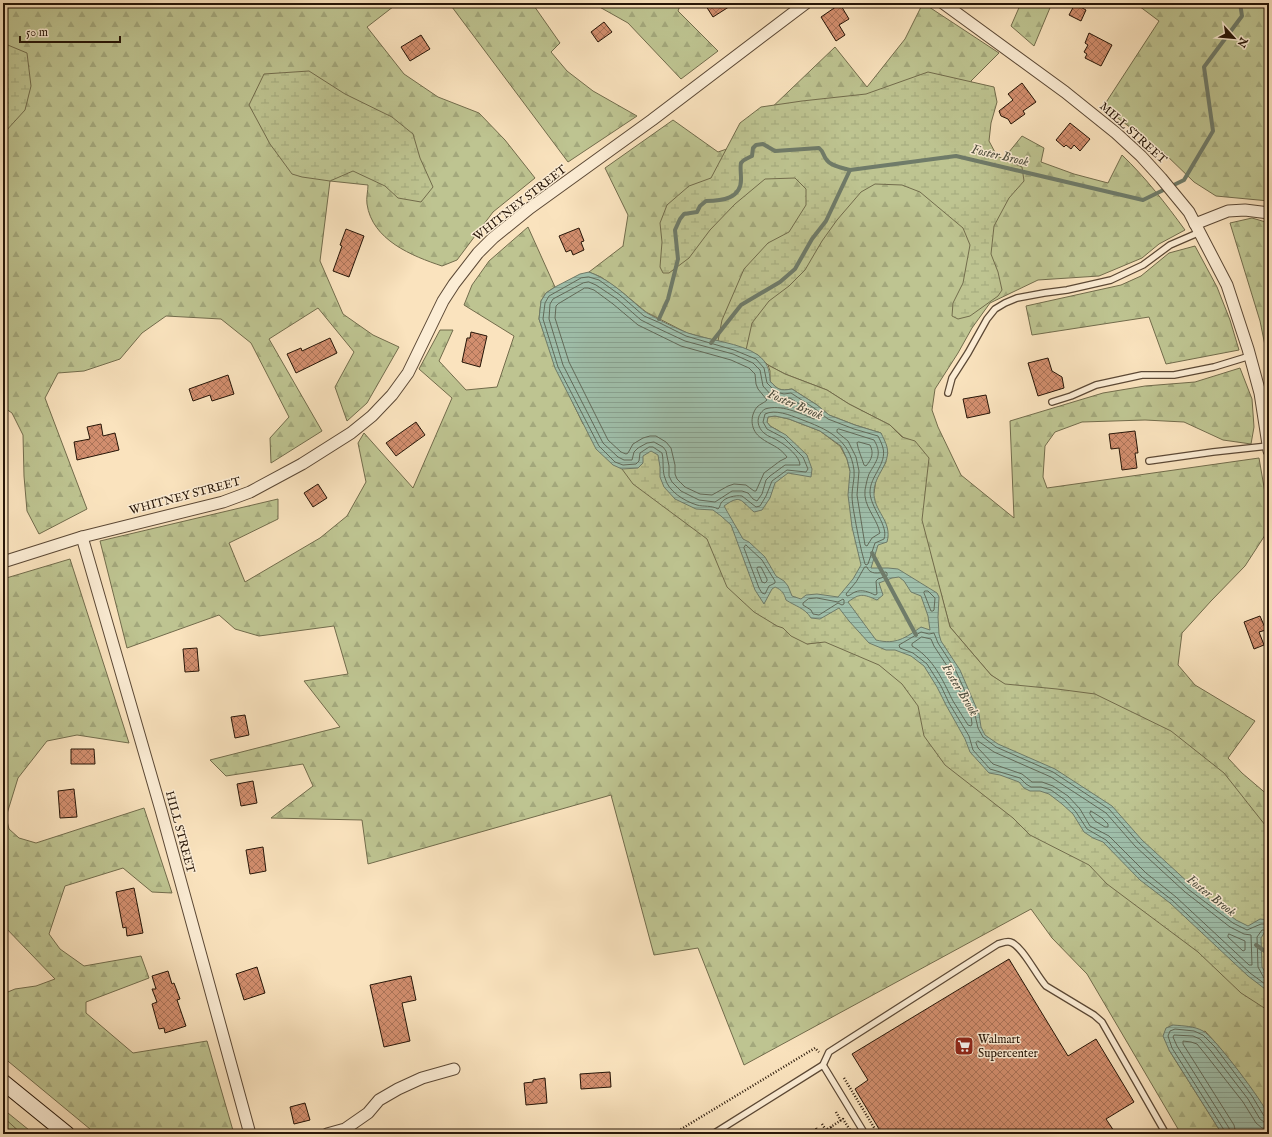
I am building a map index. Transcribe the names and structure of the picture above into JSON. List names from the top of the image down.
{
  "streets": {
    "street": ["MILL STREET", "WHITNEY STREET", "HILL STREET"]
  },
  "crossings": [
    ["WHITNEY STREET", "HILL STREET"]
  ],
  "water": ["Foster Brook"],
  "places": {
    "supermarket": ["Walmart Supercenter"]
  },
  "scale_bar": "50 m",
  "north": "bottom right"
}
